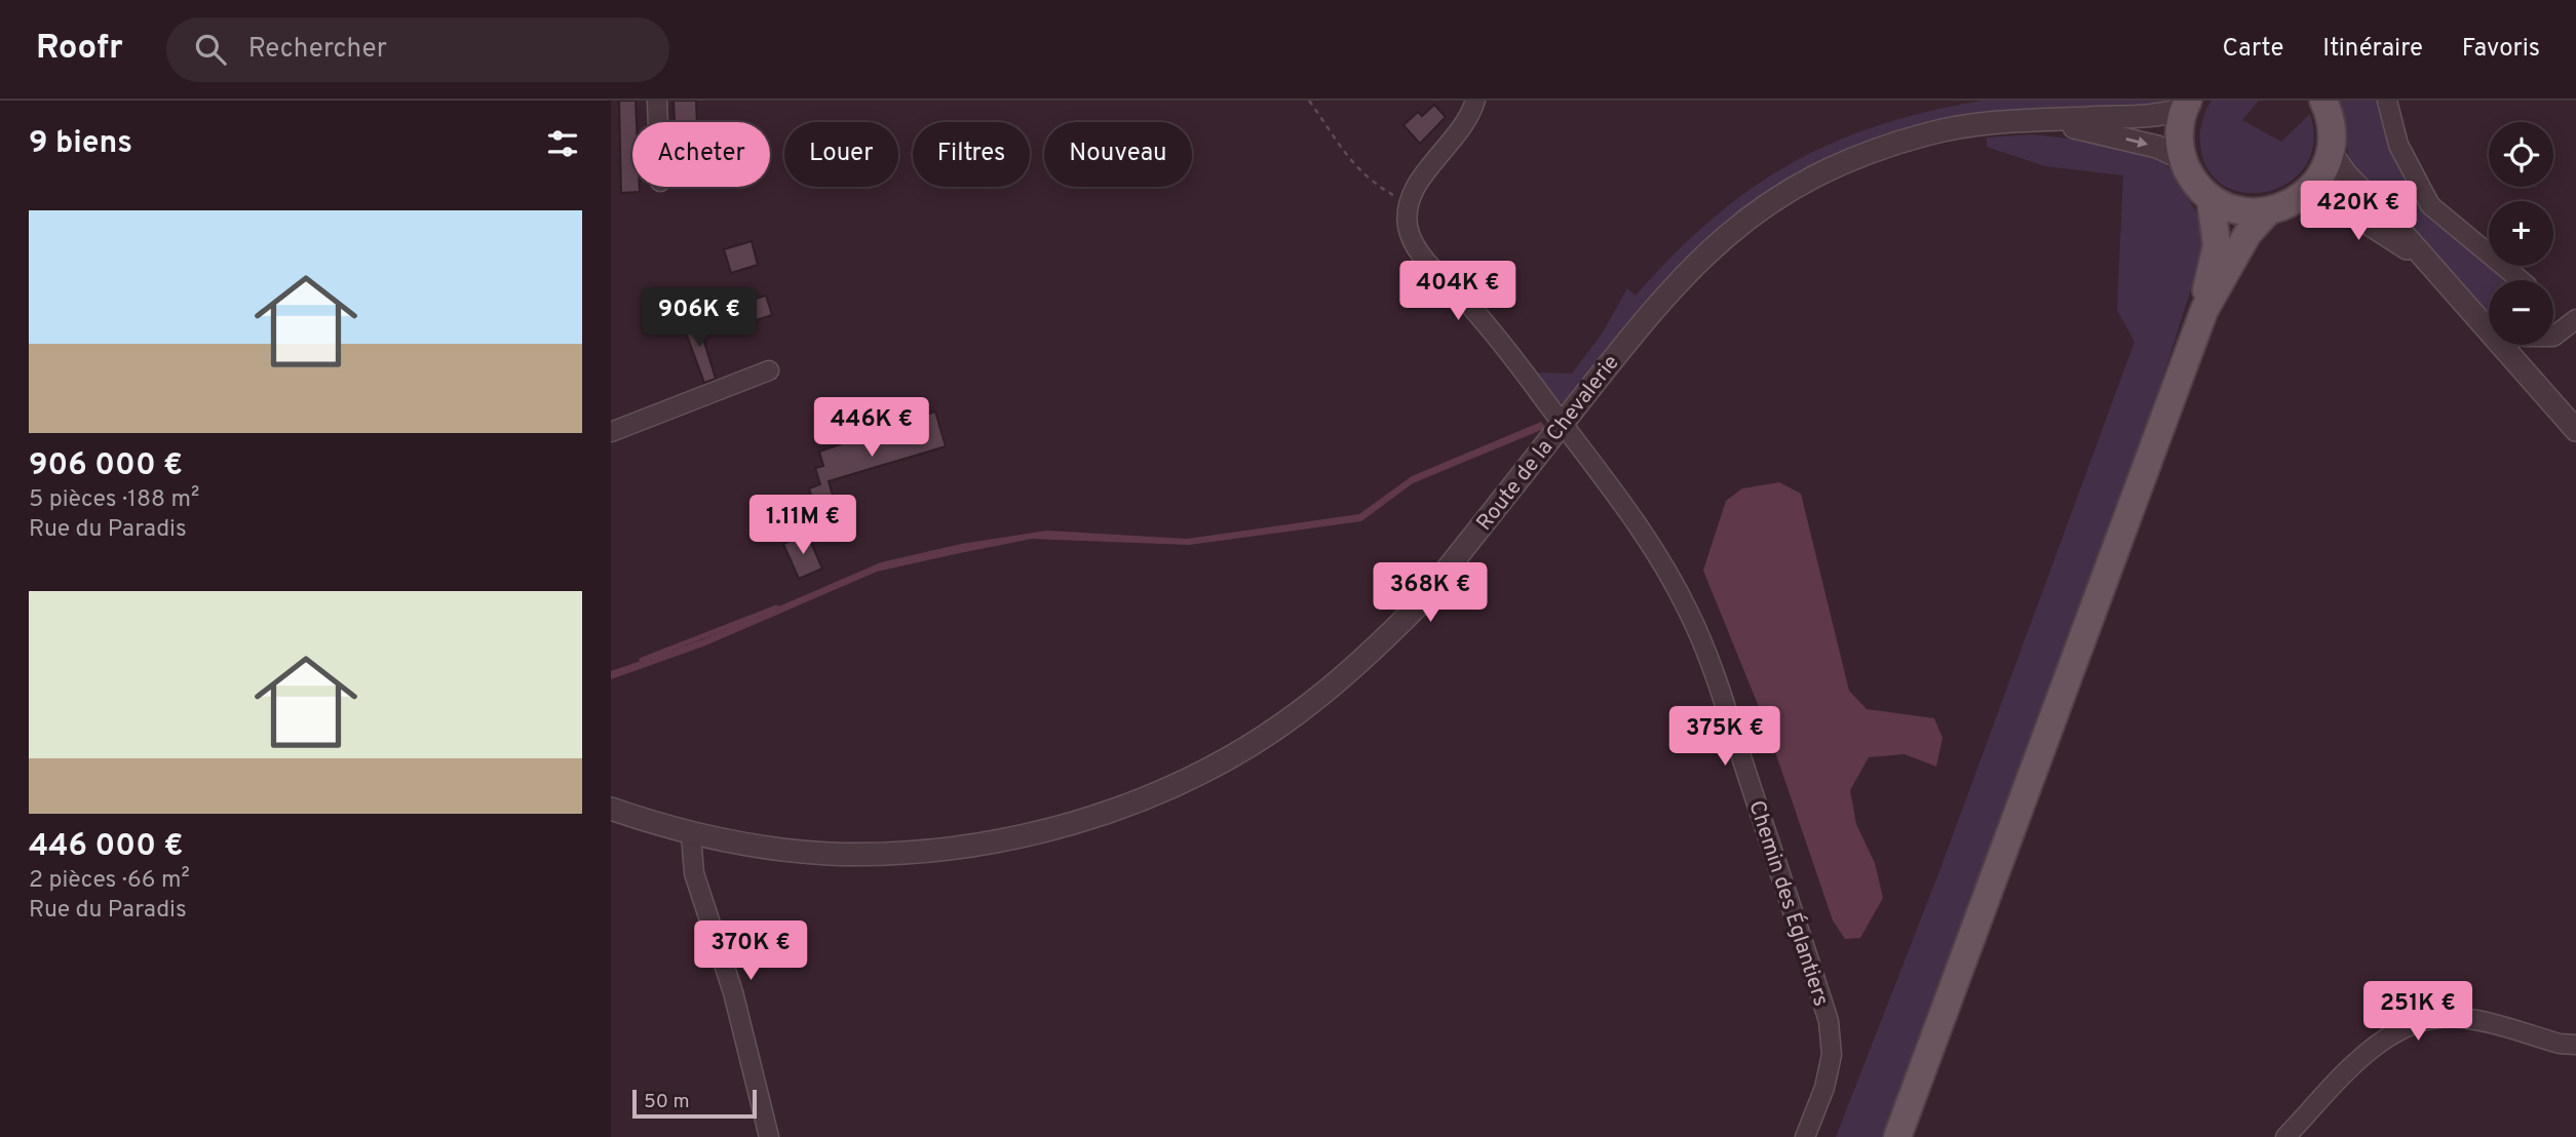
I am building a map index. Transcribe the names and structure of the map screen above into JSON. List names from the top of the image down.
{
  "streets": {
    "street": ["Route de la Chevalerie", "Chemin des Églantiers"]
  },
  "crossings": [
    ["Route de la Chevalerie", "Chemin des Églantiers"]
  ],
  "scale_bar": "50 m",
  "page": {
    "header": "Roofr",
    "search": "Rechercher",
    "nav": ["Carte", "Itinéraire", "Favoris"],
    "heading": "9 biens",
    "map_buttons": ["+", "−"],
    "chip": [
      "Acheter",
      "Louer",
      "Filtres",
      "Nouveau"
    ],
    "price": [
      "420K €",
      "404K €",
      "906K €",
      "446K €",
      "1.11M €",
      "368K €",
      "375K €",
      "370K €",
      "251K €"
    ],
    "list": [
      {
        "name": "906 000 €",
        "note": "5 pièces · 188 m² · Rue du Paradis"
      },
      {
        "name": "446 000 €",
        "note": "2 pièces · 66 m² · Rue du Paradis"
      }
    ],
    "scale": "50 m"
  }
}
